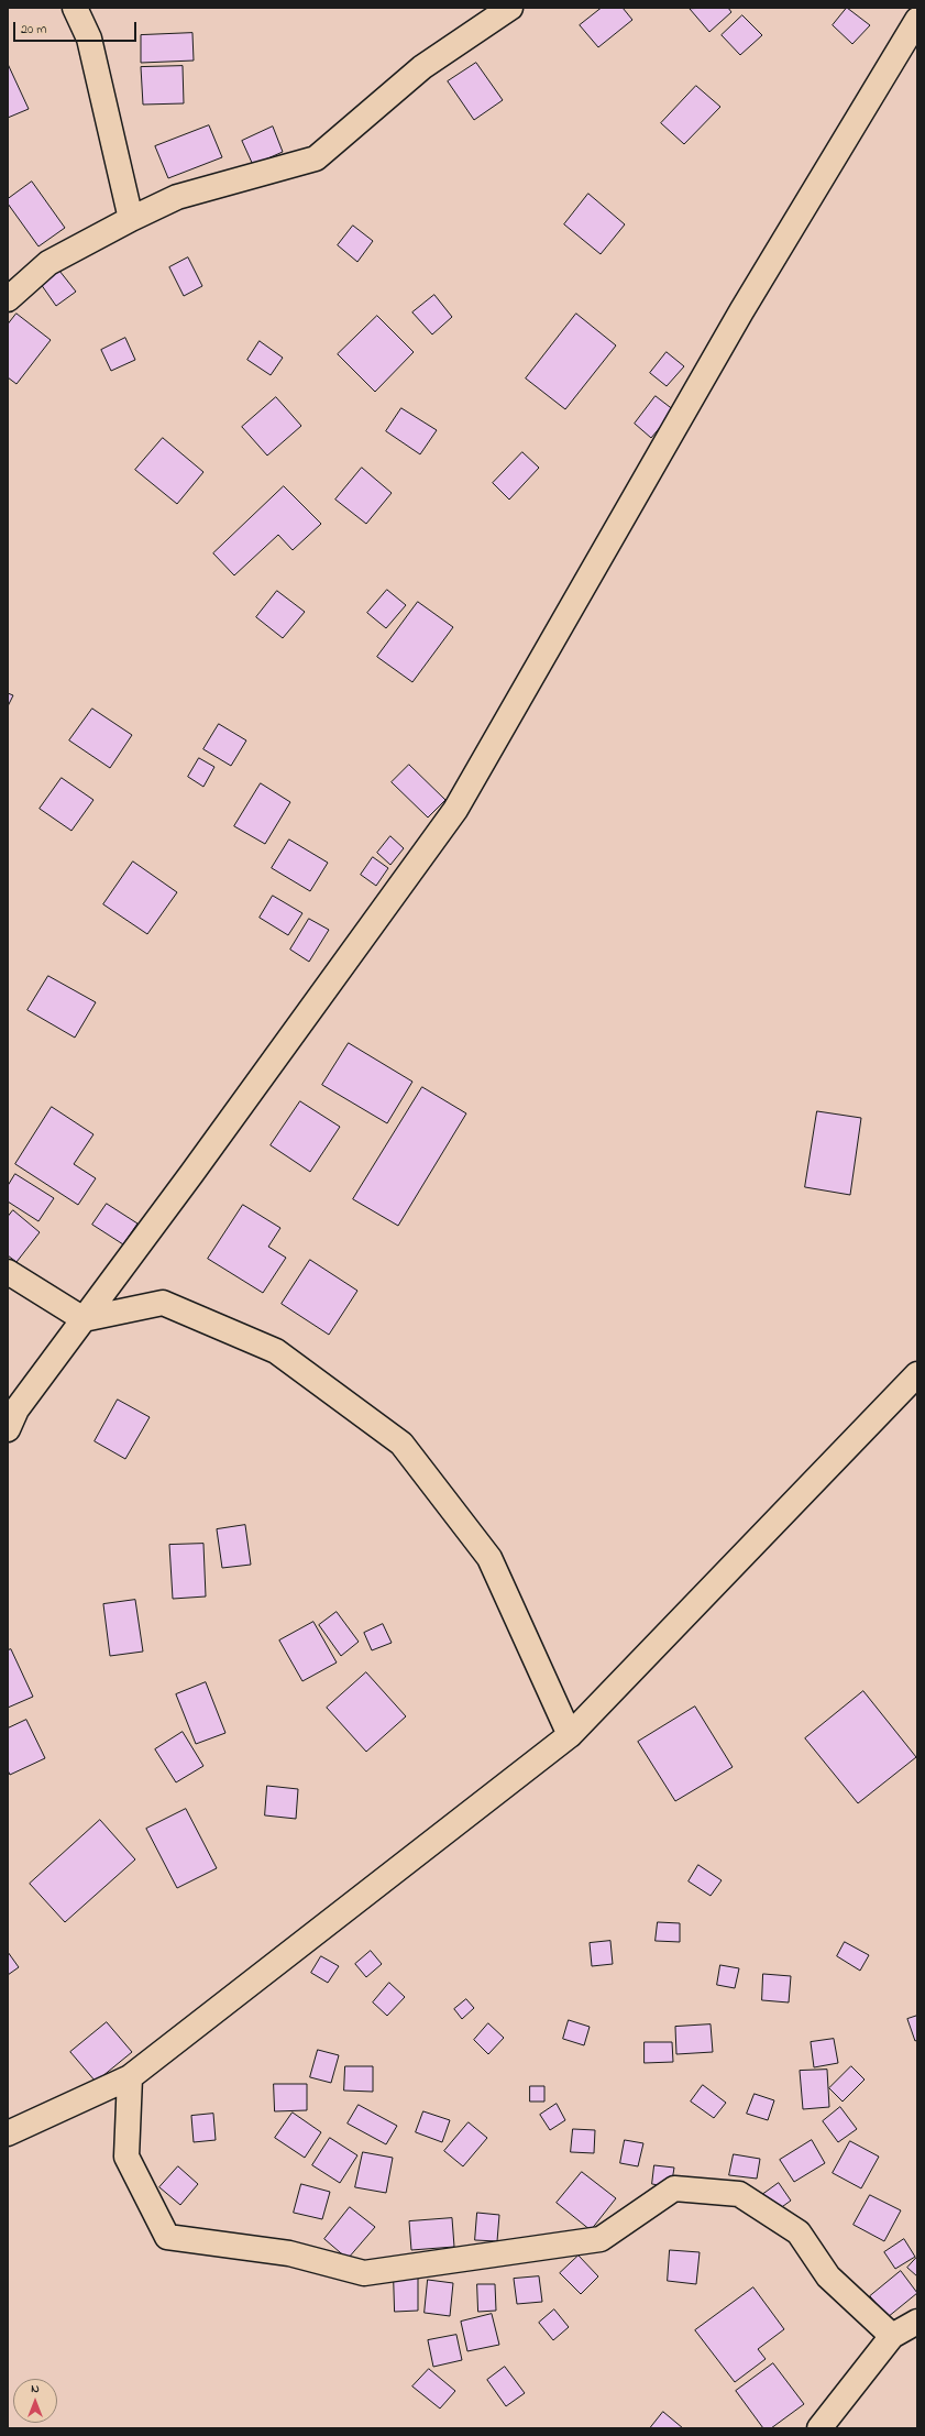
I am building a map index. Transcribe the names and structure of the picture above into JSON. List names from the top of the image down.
{
  "scale_bar": "20 m",
  "north": "top"
}
